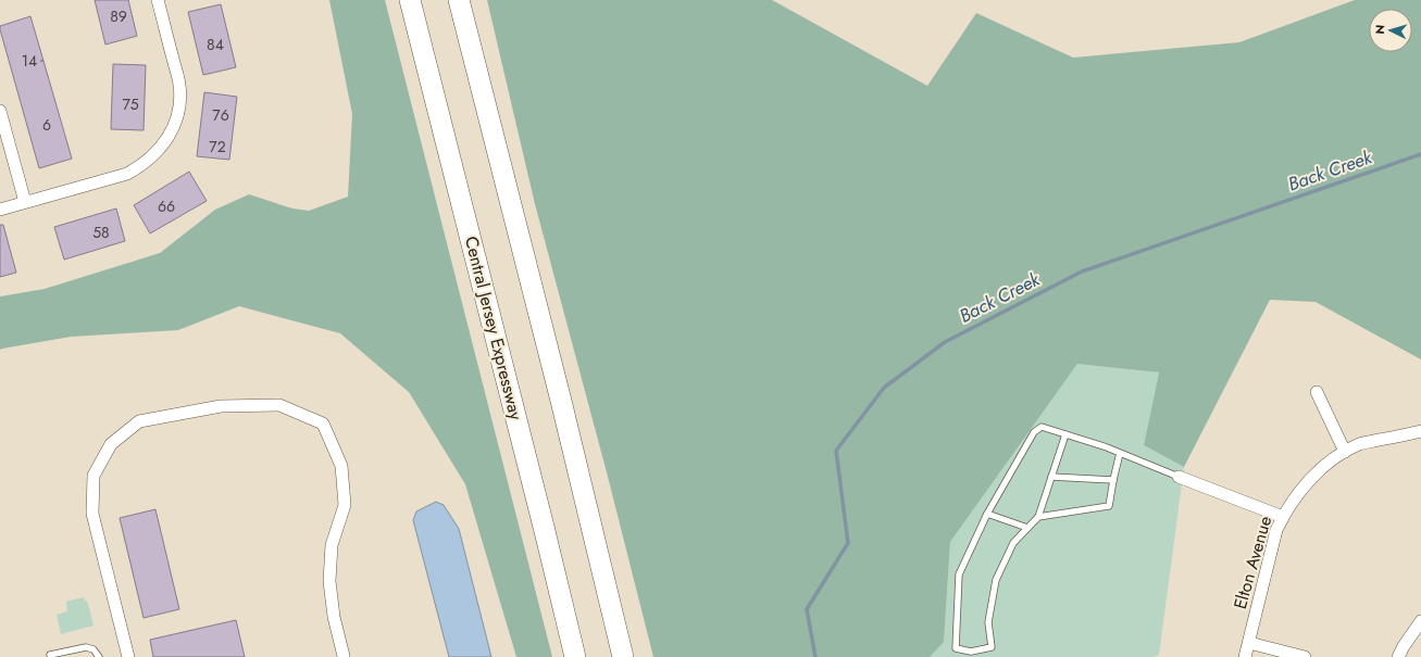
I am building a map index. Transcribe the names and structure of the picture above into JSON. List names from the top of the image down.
{
  "streets": {
    "highway": ["Central Jersey Expressway"],
    "street": ["Elton Avenue"]
  },
  "water": ["Back Creek"],
  "house_numbers": [
    "89",
    "84",
    "14",
    "75",
    "76",
    "6",
    "72",
    "66",
    "58"
  ],
  "north": "left"
}
